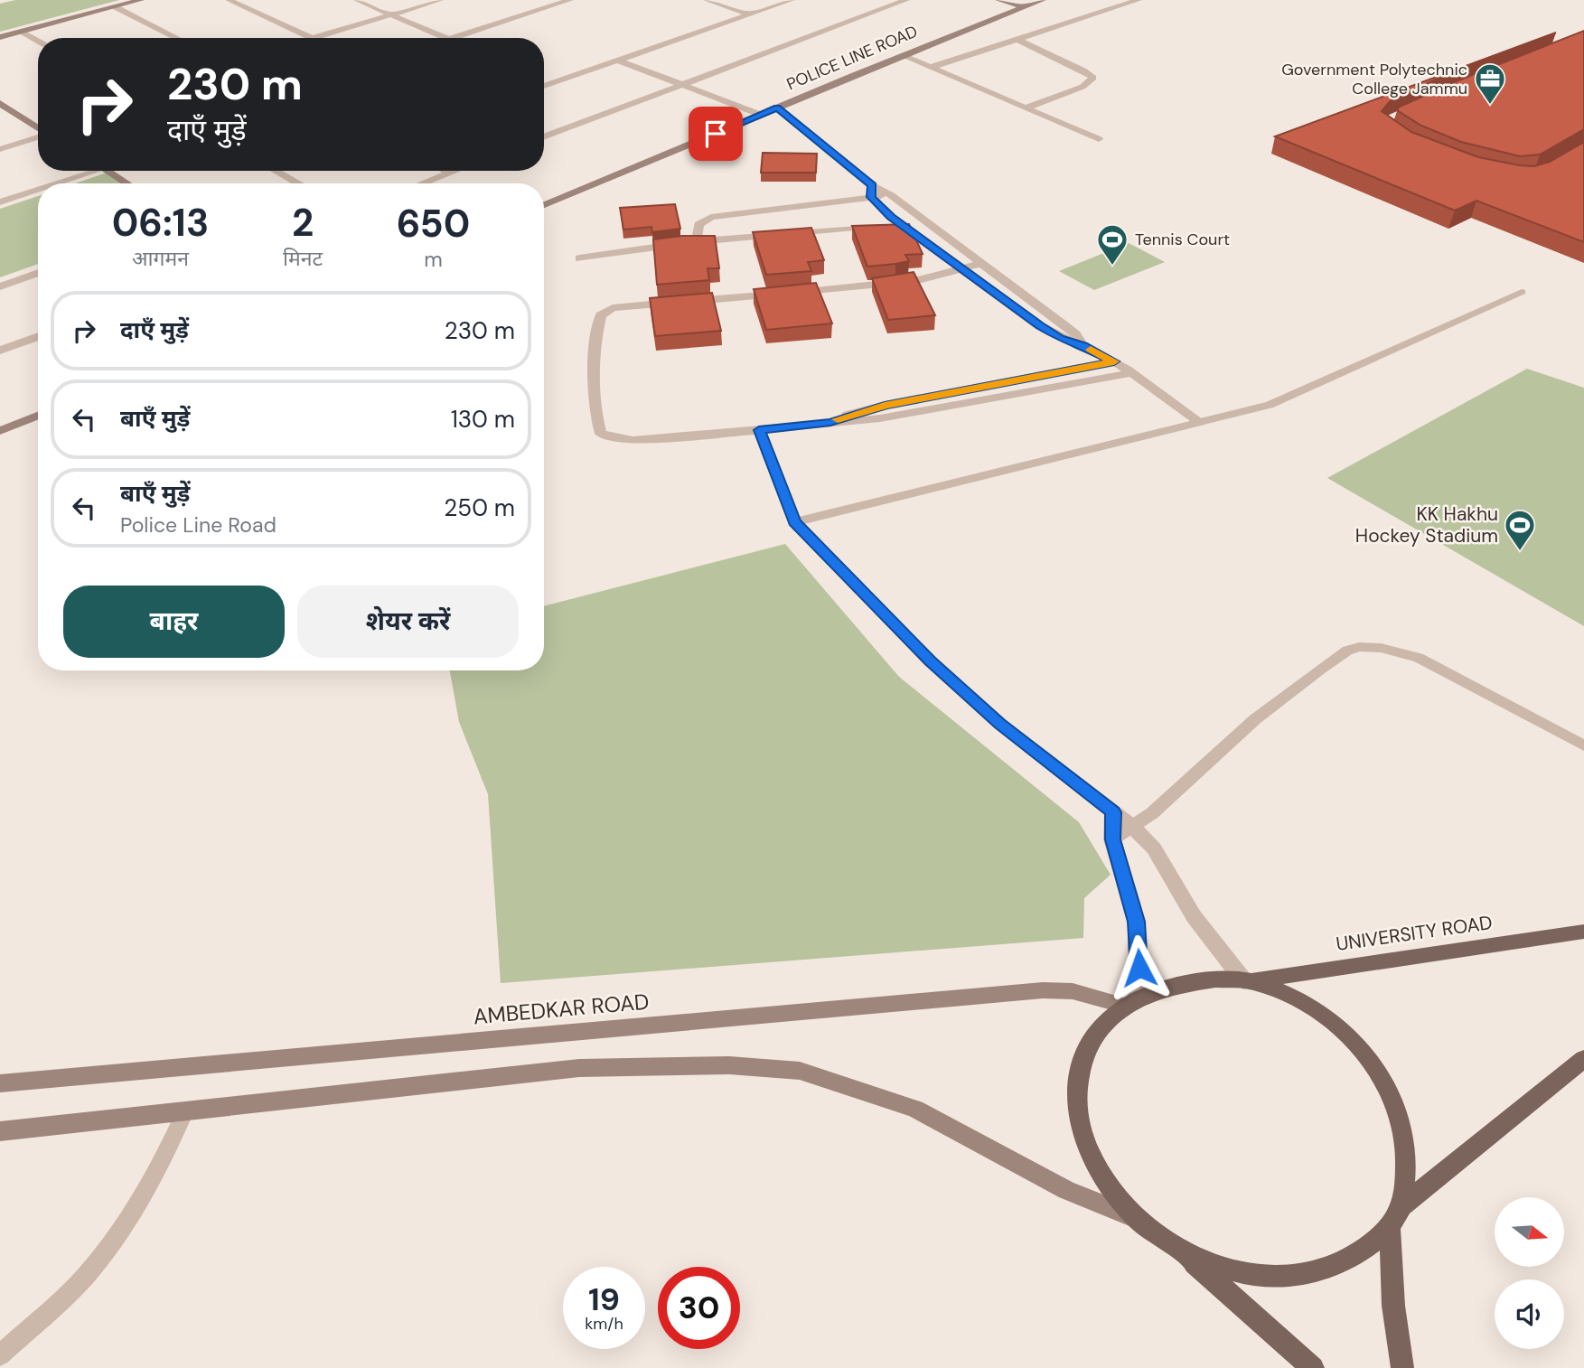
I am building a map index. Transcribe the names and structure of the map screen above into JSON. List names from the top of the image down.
{
  "streets": {
    "main road": ["POLICE LINE ROAD", "UNIVERSITY ROAD", "AMBEDKAR ROAD"]
  },
  "places": {
    "office": ["Government Polytechnic College Jammu"],
    "sports": ["Tennis Court", "KK Hakhu Hockey Stadium"]
  },
  "north": "right",
  "page": {
    "turn": ["230 m", "दाएँ मुड़ें"],
    "eta": [
      "06:13",
      "आगमन",
      "2",
      "मिनट",
      "650",
      "m"
    ],
    "list": [
      {
        "name": "दाएँ मुड़ें",
        "value": "230 m"
      },
      {
        "name": "बाएँ मुड़ें",
        "value": "130 m"
      },
      {
        "name": "बाएँ मुड़ें",
        "note": "Police Line Road",
        "value": "250 m"
      }
    ],
    "buttons": ["बाहर", "शेयर करें"],
    "speed": "19 km/h",
    "limit": "30"
  }
}
